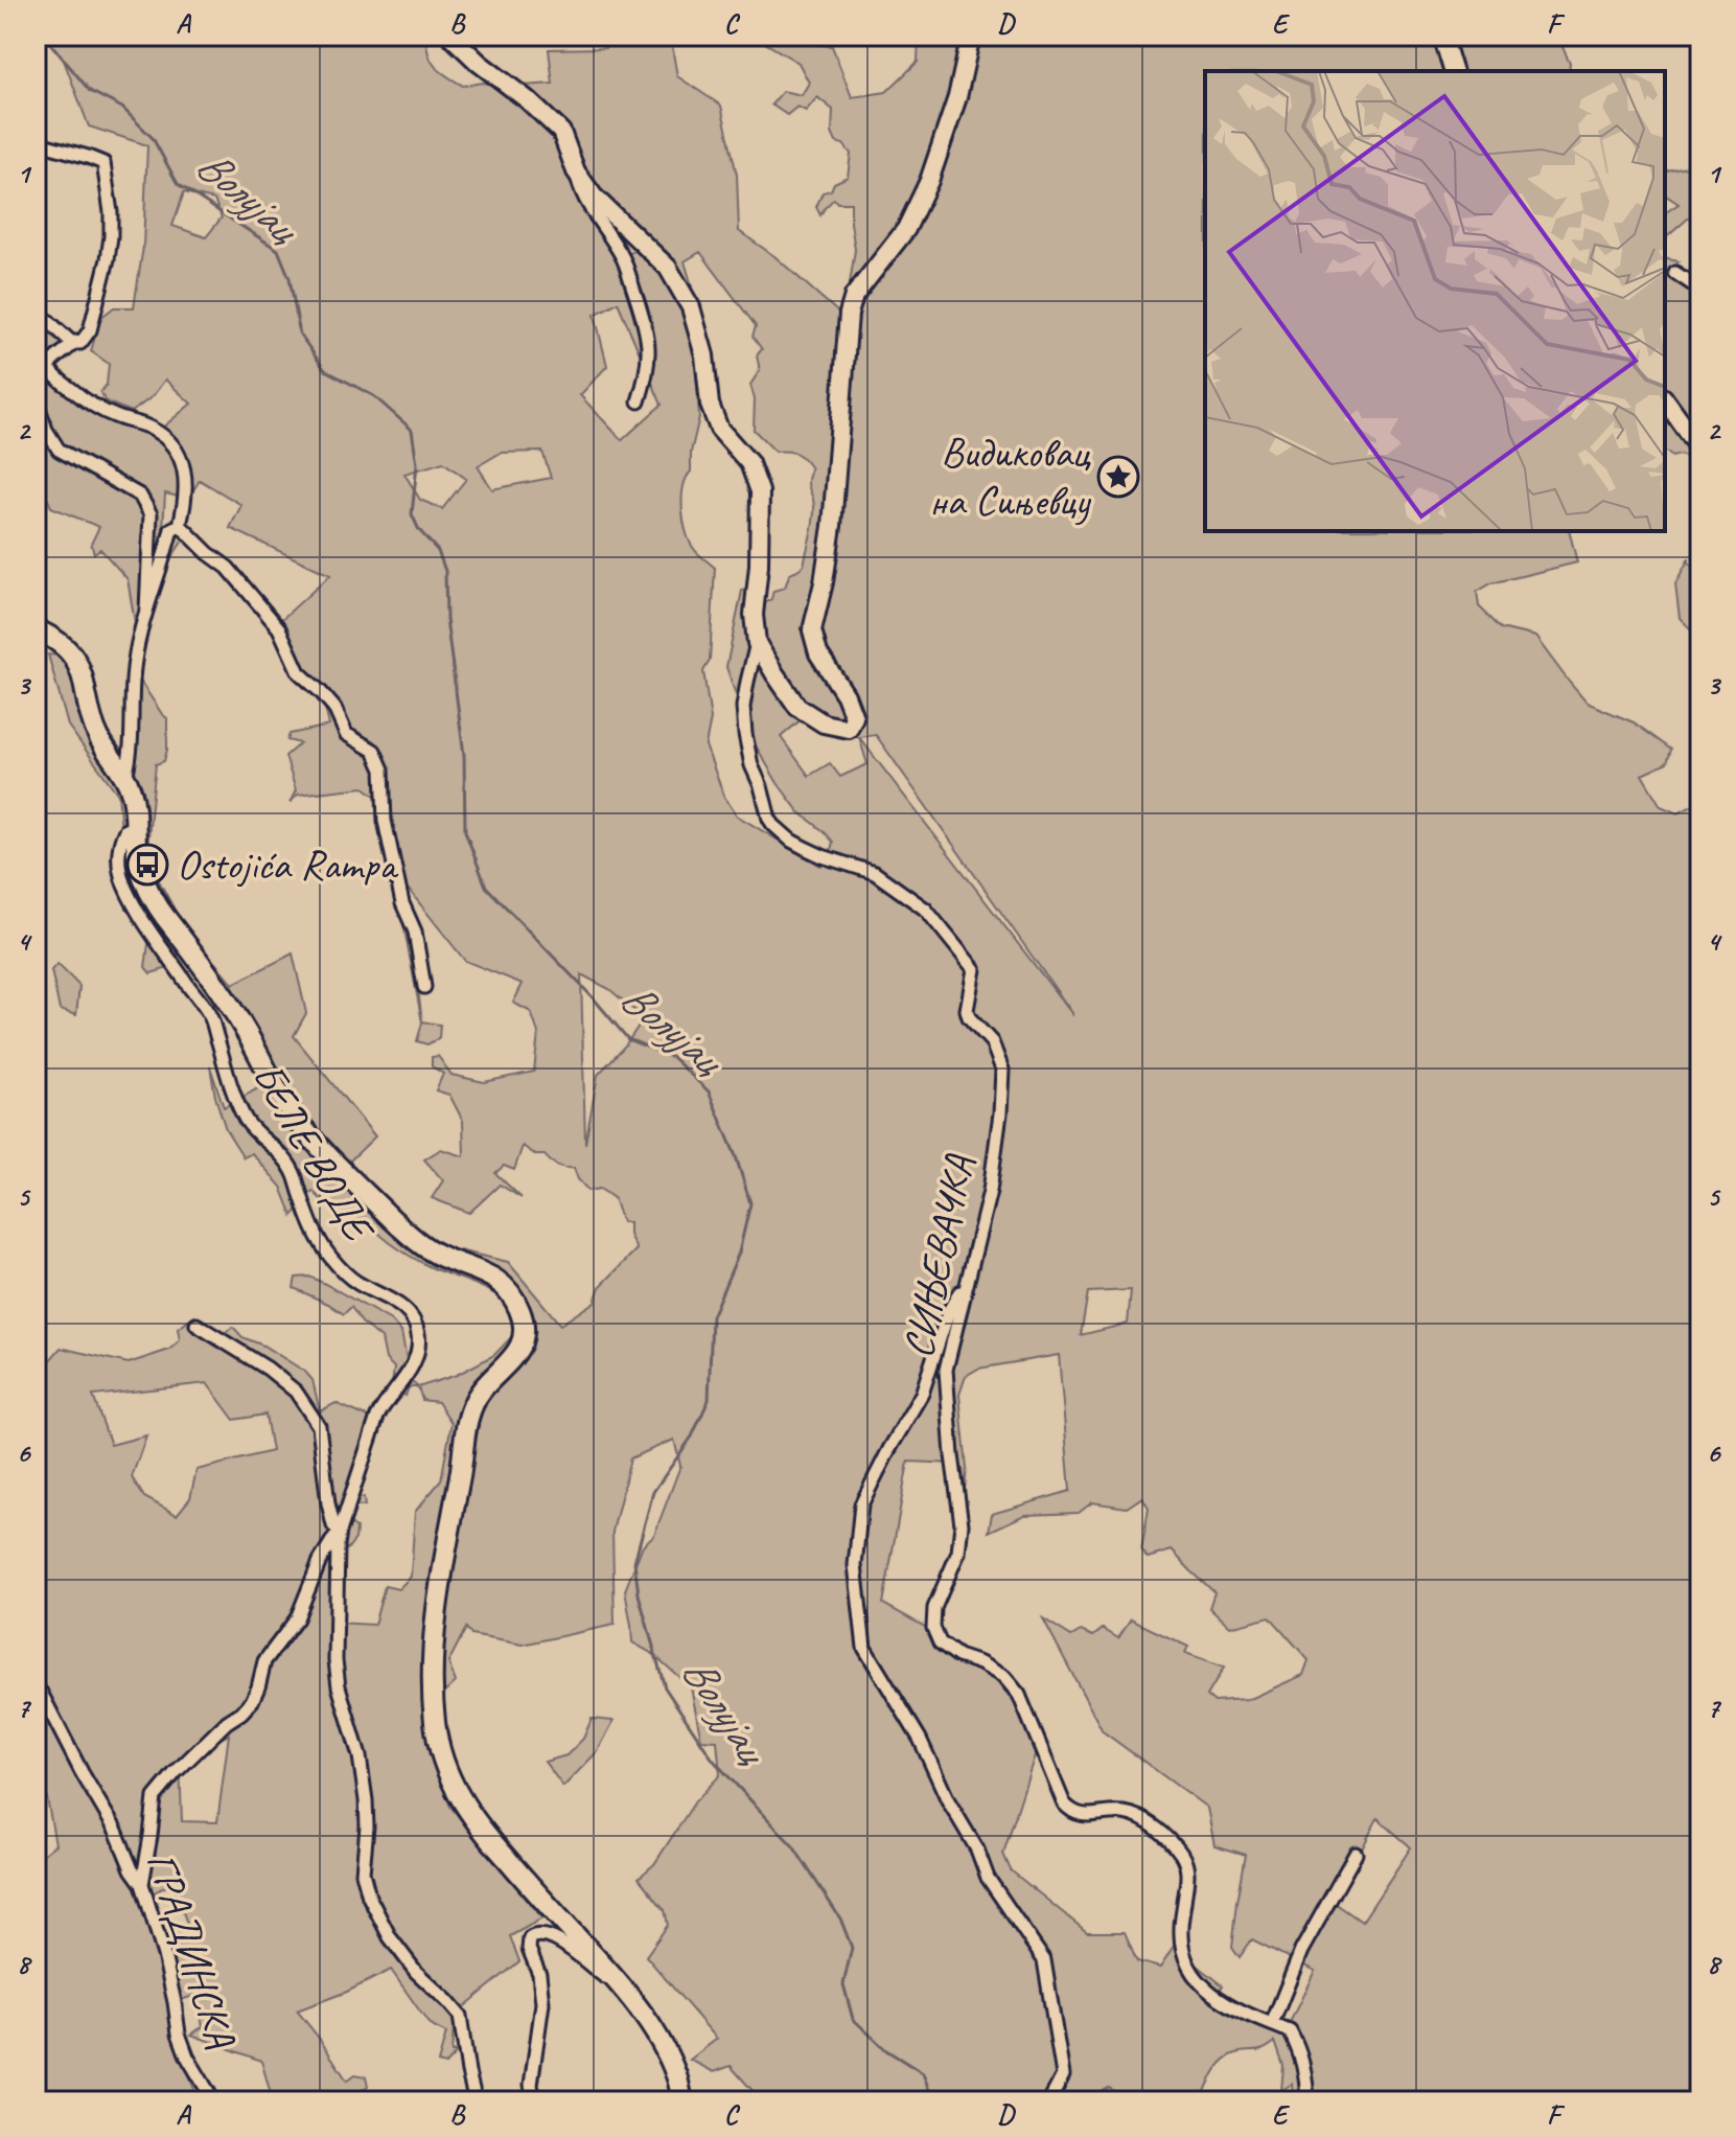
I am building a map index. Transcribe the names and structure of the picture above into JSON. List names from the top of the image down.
{
  "streets": {
    "street": ["БЕЛЕ ВОДЕ", "СИЊЕВАЧКА", "ГРАДИНСКА"]
  },
  "water": ["Волујац"],
  "places": {
    "place": ["Видиковац на Сињевцу"],
    "bus stop": ["Ostojića Rampa"]
  },
  "grid": {
    "columns": [
      "A",
      "B",
      "C",
      "D",
      "E",
      "F"
    ],
    "rows": [
      "1",
      "2",
      "3",
      "4",
      "5",
      "6",
      "7",
      "8"
    ]
  }
}
